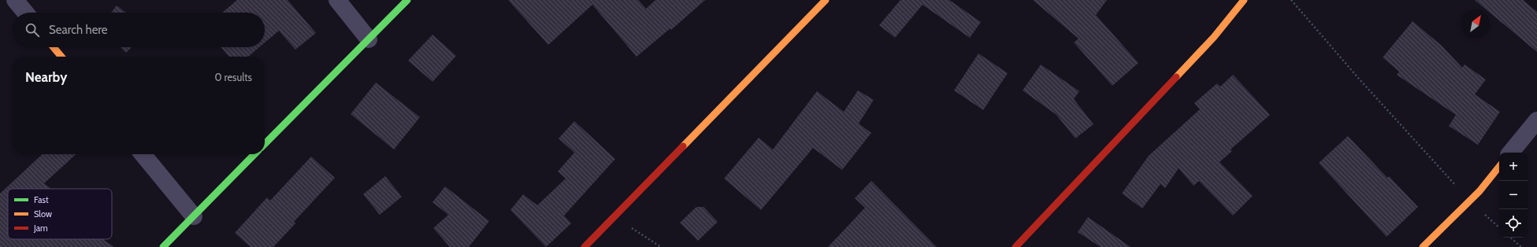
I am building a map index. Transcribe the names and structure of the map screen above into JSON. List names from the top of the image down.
{
  "legend": ["Fast", "Slow", "Jam"],
  "north": "top right",
  "page": {
    "search": "Search here",
    "heading": ["Nearby", "0 results"],
    "map_buttons": ["+", "−"]
  }
}
